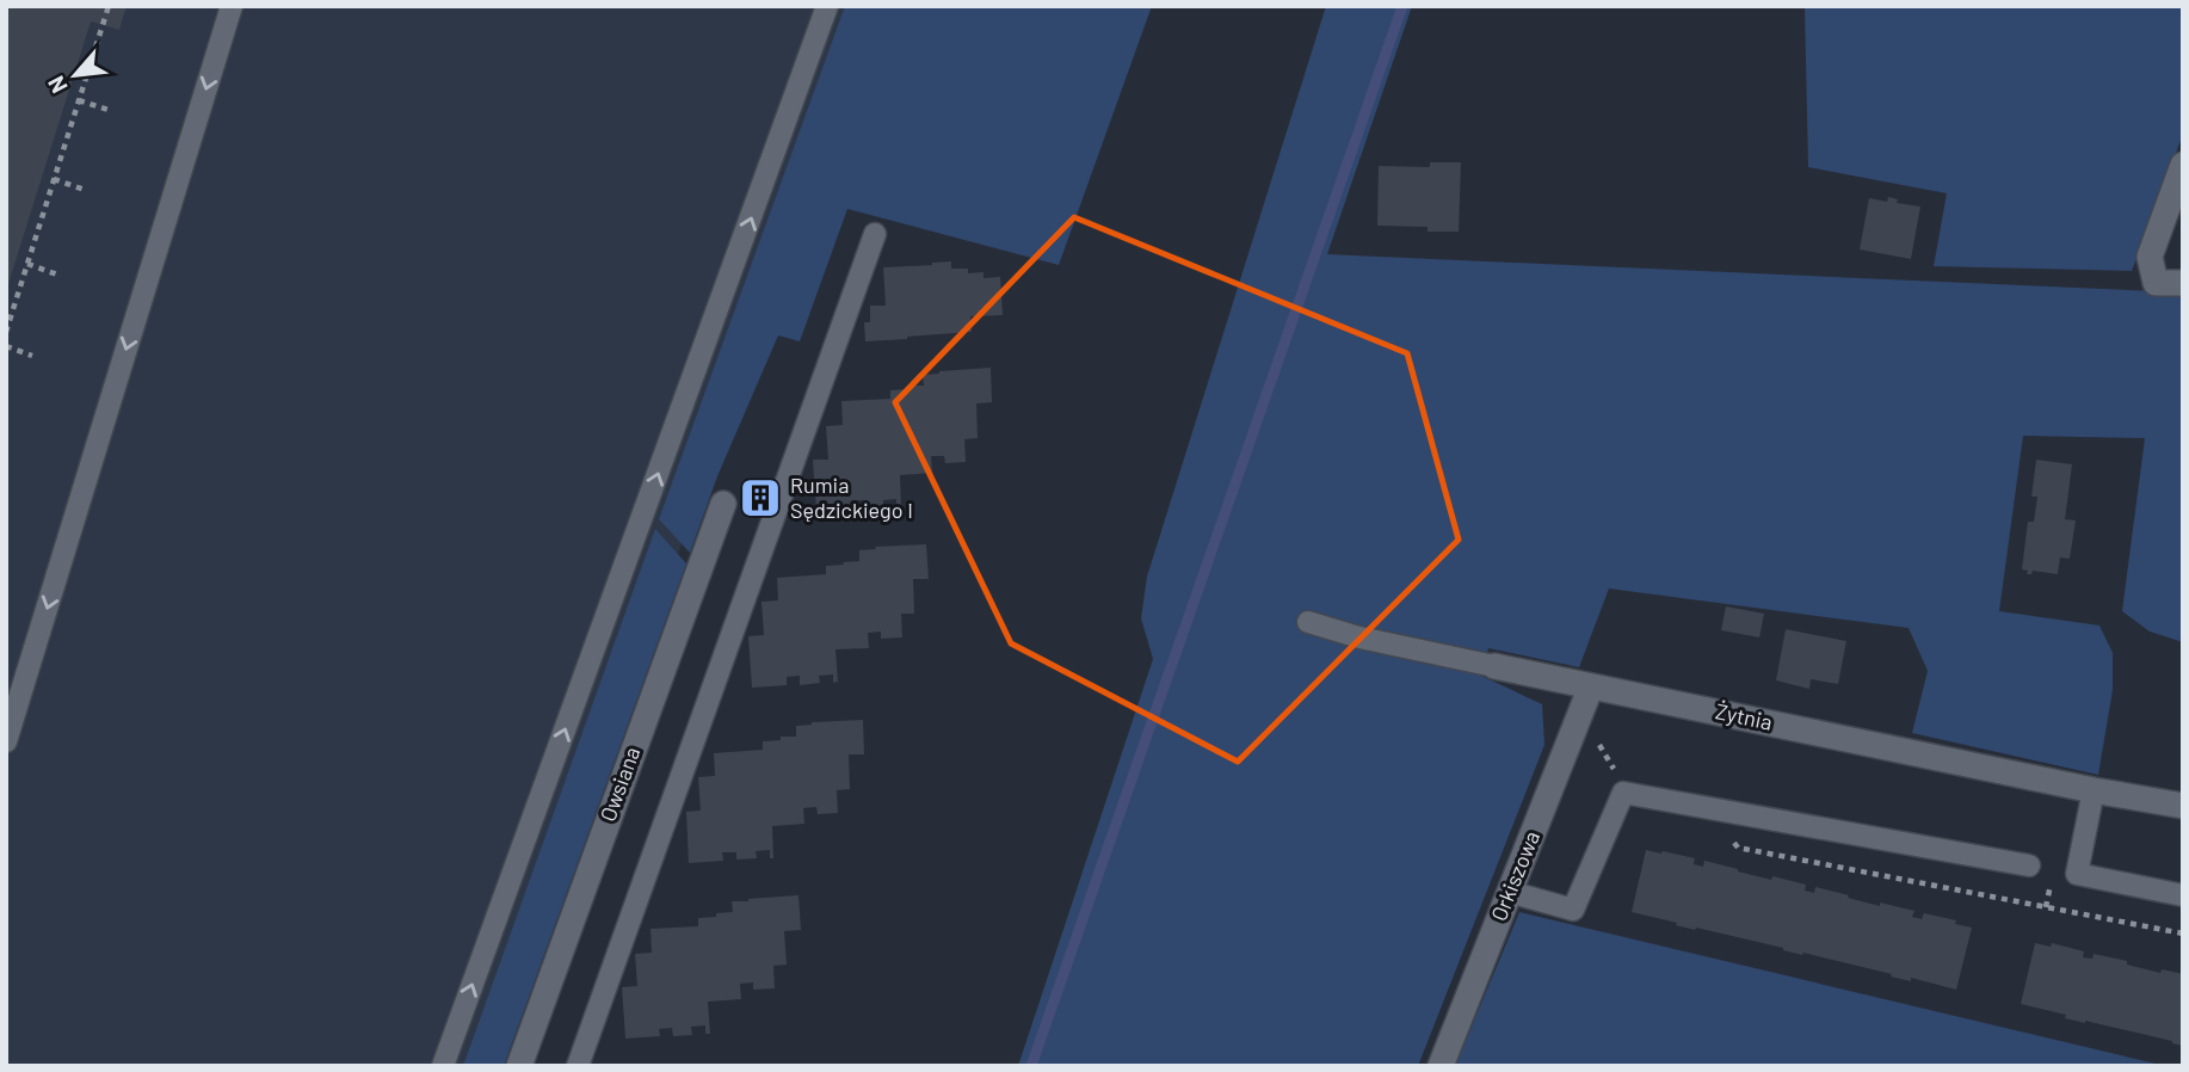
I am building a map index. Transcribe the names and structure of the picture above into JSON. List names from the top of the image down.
{
  "streets": {
    "street": ["Żytnia", "Owsiana", "Orkiszowa"]
  },
  "crossings": [
    ["Żytnia", "Orkiszowa"]
  ],
  "places": {
    "building": ["Rumia Sędzickiego I"]
  },
  "north": "bottom left"
}
